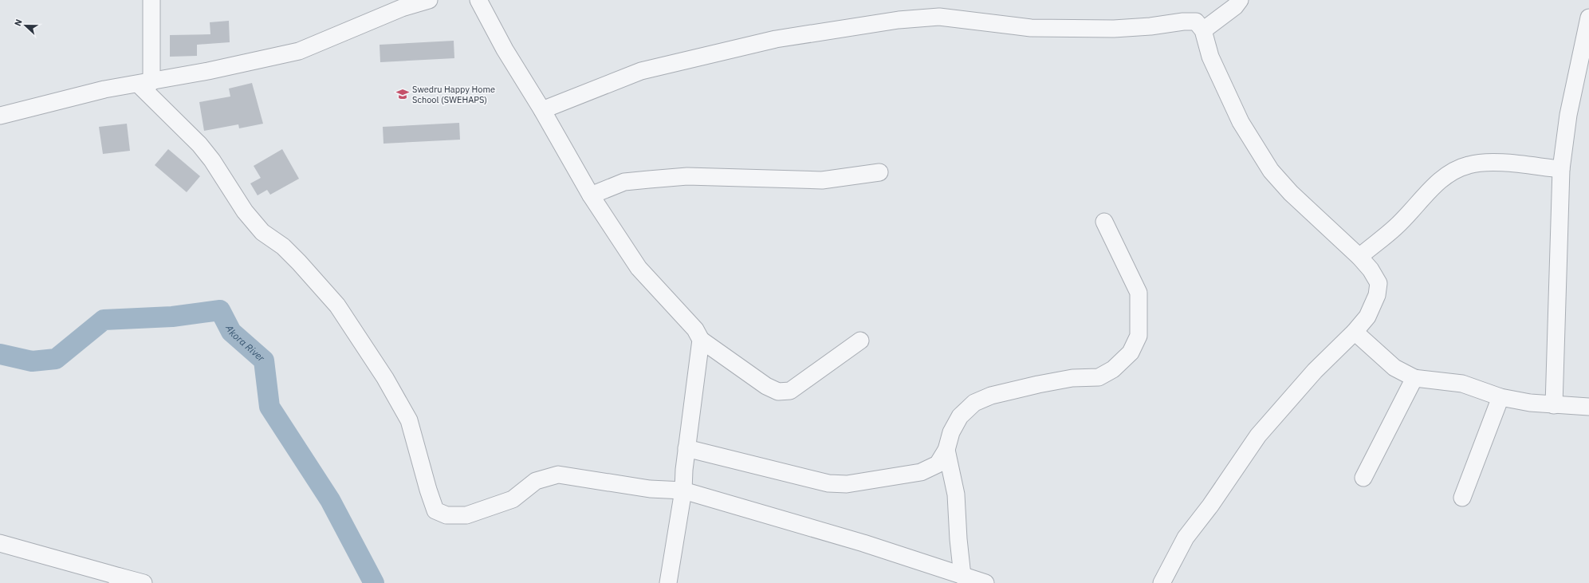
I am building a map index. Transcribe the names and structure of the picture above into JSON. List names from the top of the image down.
{
  "water": ["Akora River"],
  "places": {
    "school or university": ["Swedru Happy Home School (SWEHAPS)"]
  },
  "north": "left"
}
